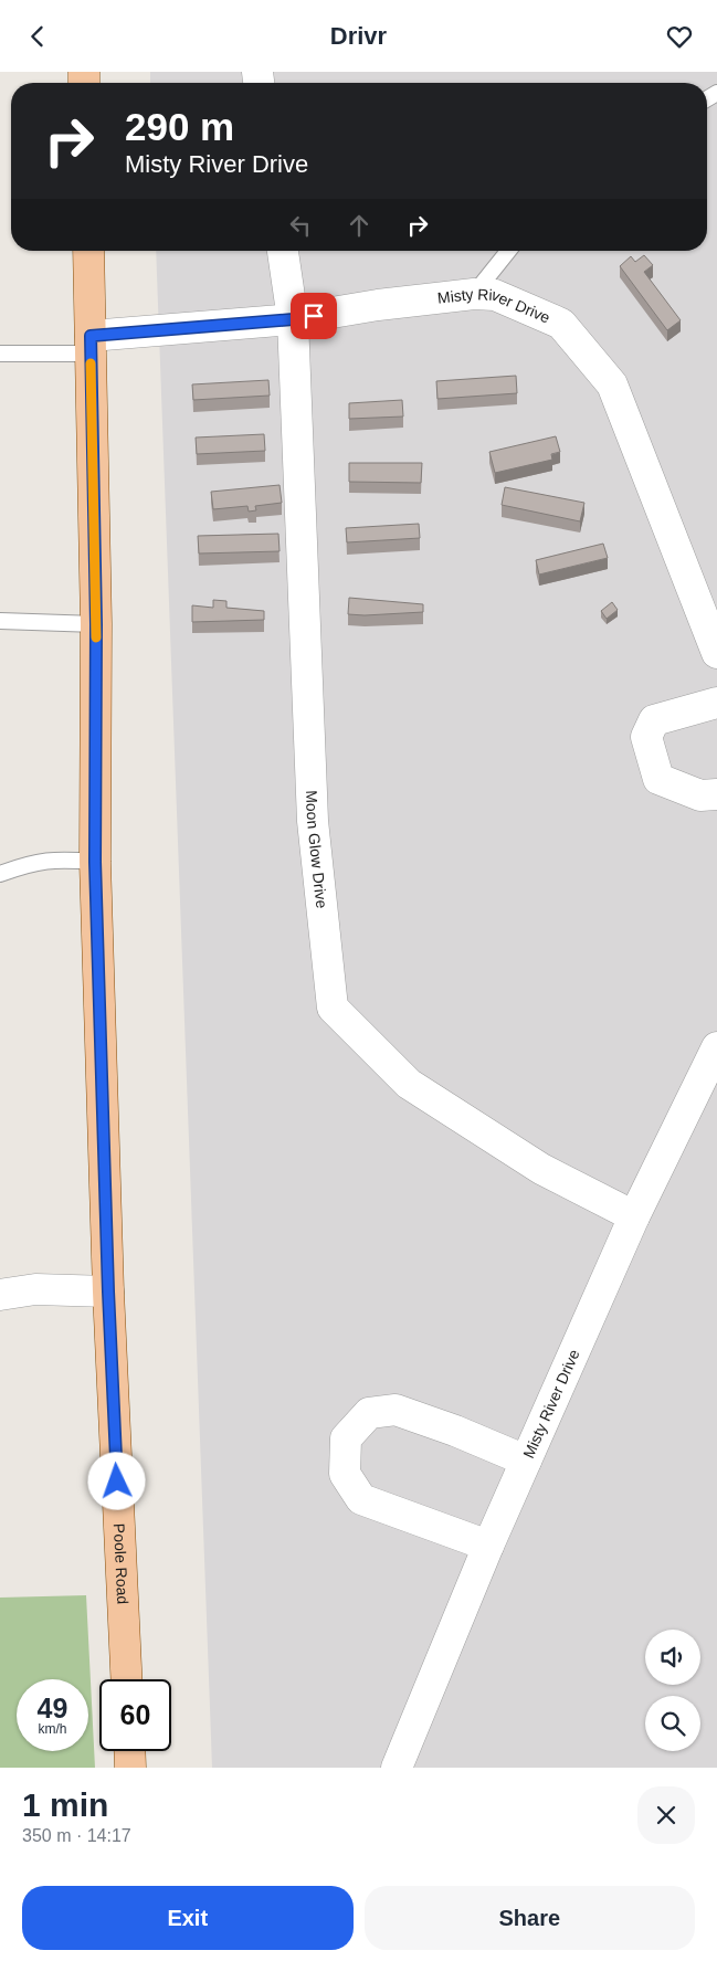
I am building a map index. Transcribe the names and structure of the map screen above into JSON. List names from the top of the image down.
{
  "streets": {
    "main road": ["Poole Road"],
    "street": ["Misty River Drive", "Moon Glow Drive"]
  },
  "crossings": [
    ["Misty River Drive", "Moon Glow Drive"],
    ["Misty River Drive", "Poole Road"]
  ],
  "page": {
    "header": "Drivr",
    "turn": ["290 m", "Misty River Drive"],
    "speed": "49 km/h",
    "limit": "60",
    "heading": ["1 min", "350 m · 14:17"],
    "buttons": ["Exit", "Share"]
  }
}
